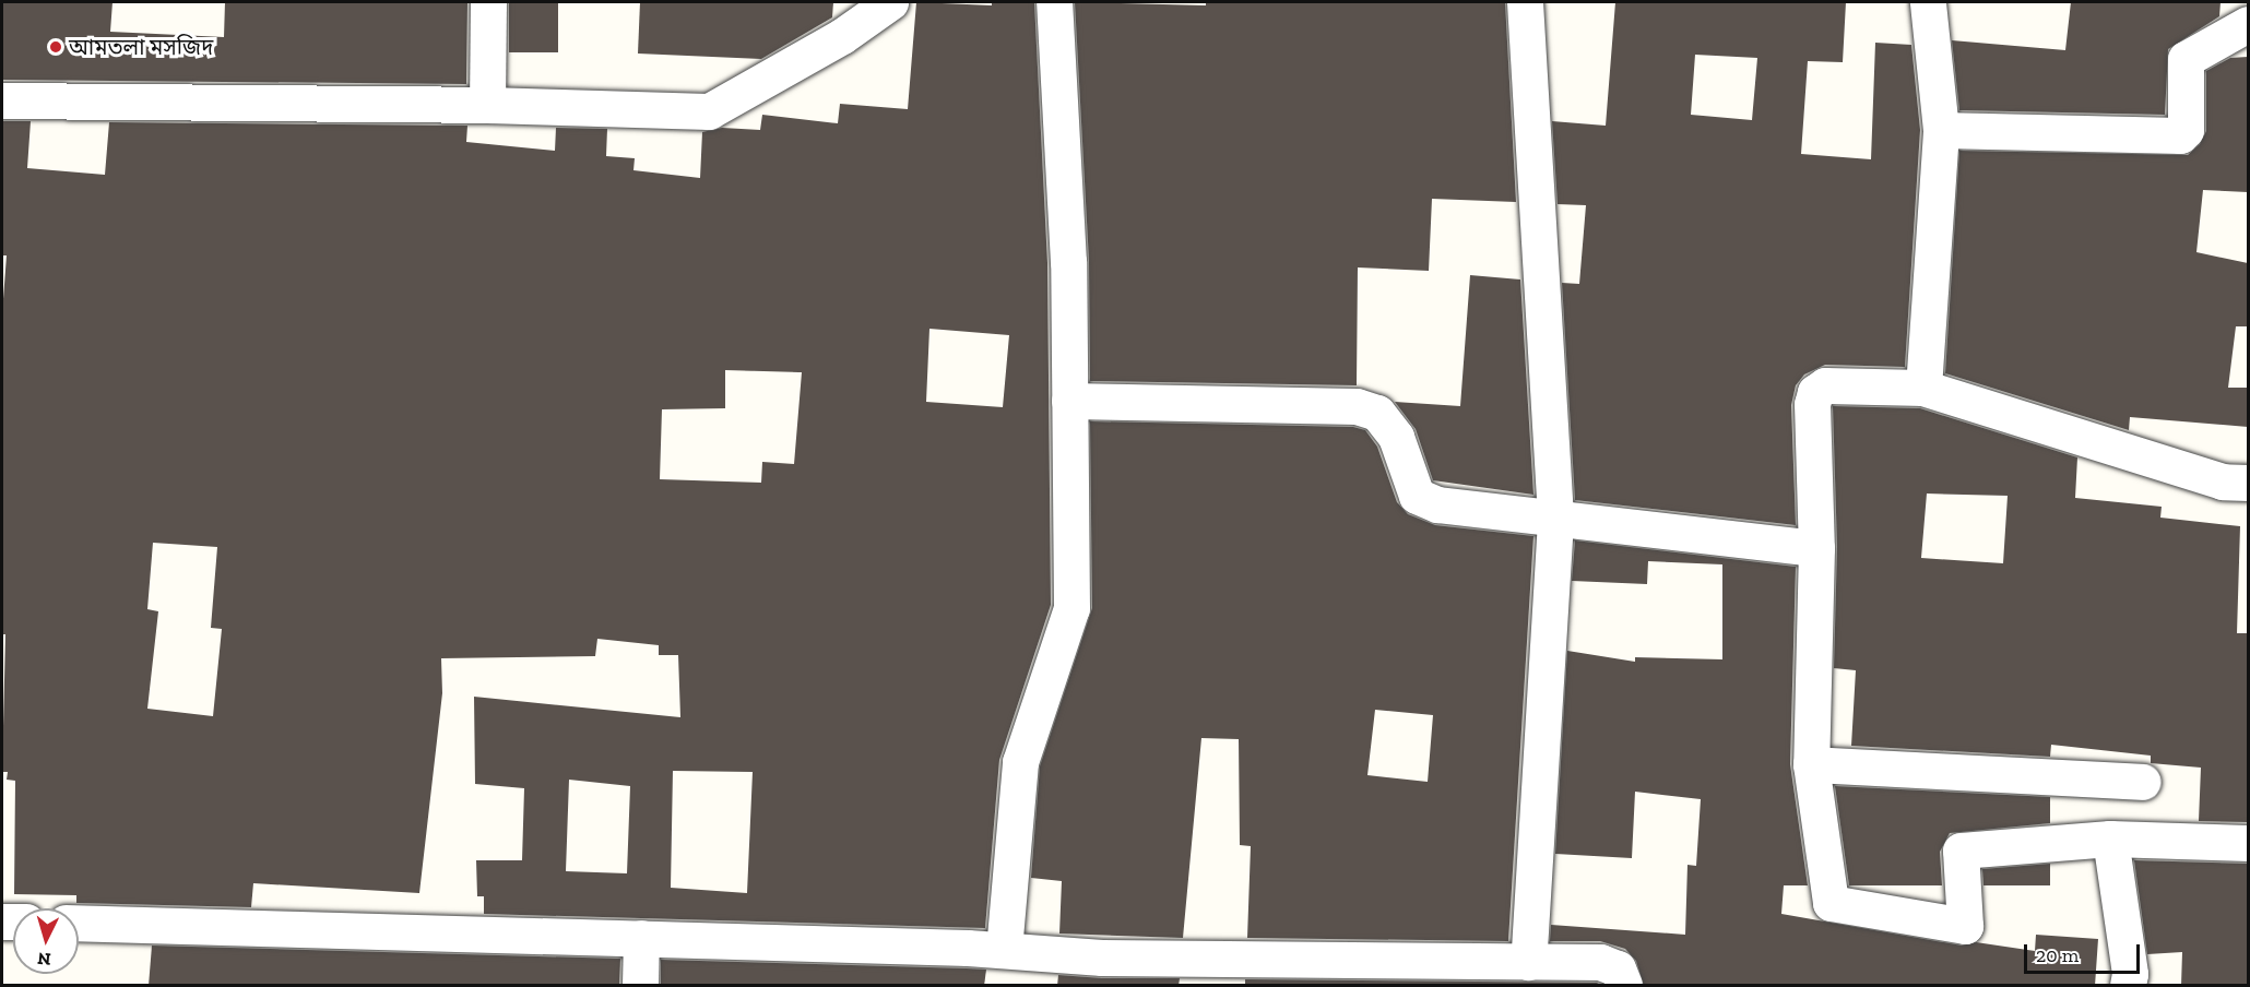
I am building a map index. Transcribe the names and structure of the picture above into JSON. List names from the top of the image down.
{
  "places": ["আমতলা মসজিদ"],
  "scale_bar": "20 m",
  "north": "bottom"
}
